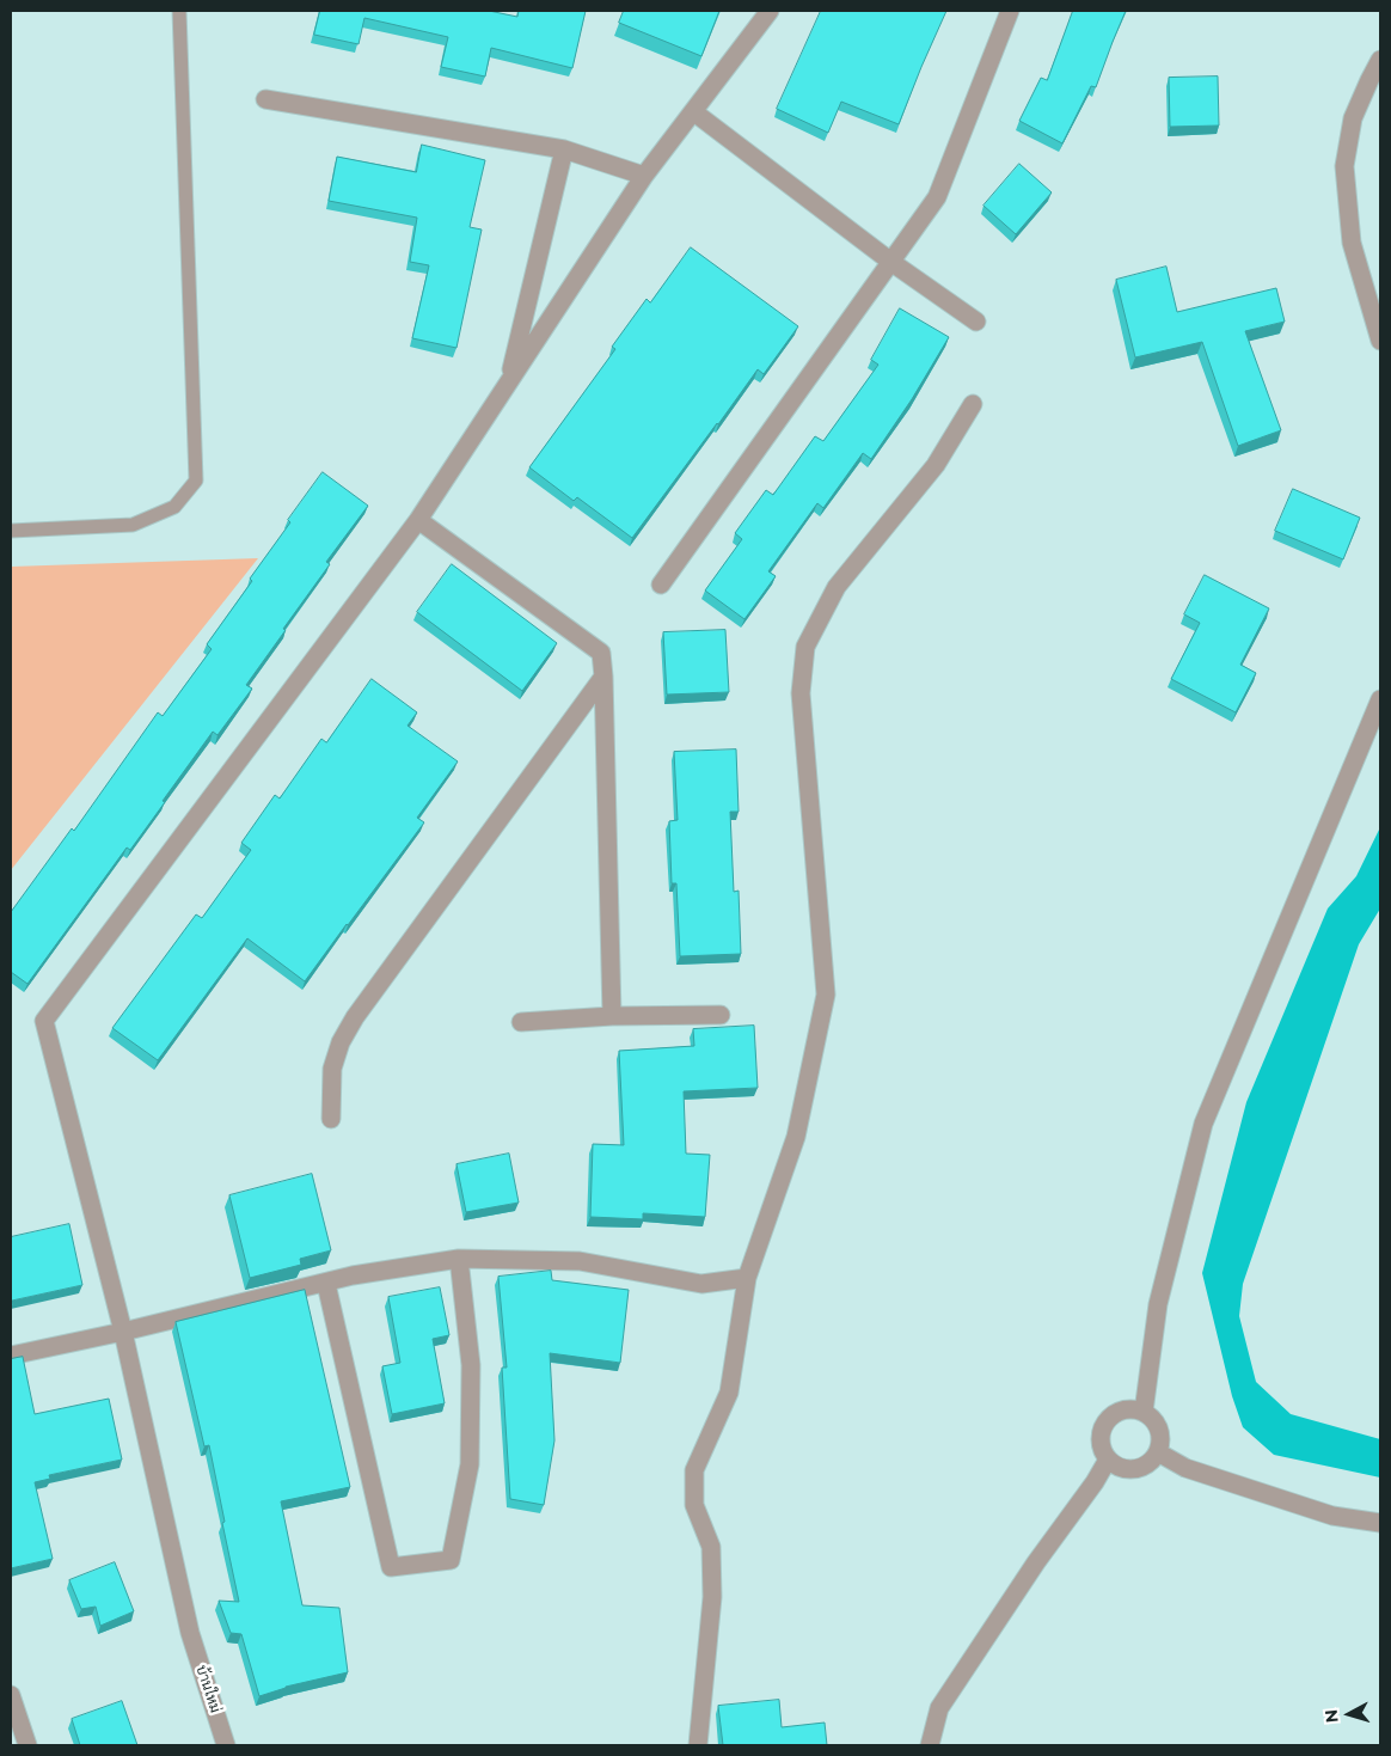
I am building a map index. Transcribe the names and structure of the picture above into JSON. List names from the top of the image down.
{
  "streets": {
    "street": ["บ้านใหม่"]
  },
  "north": "left"
}
